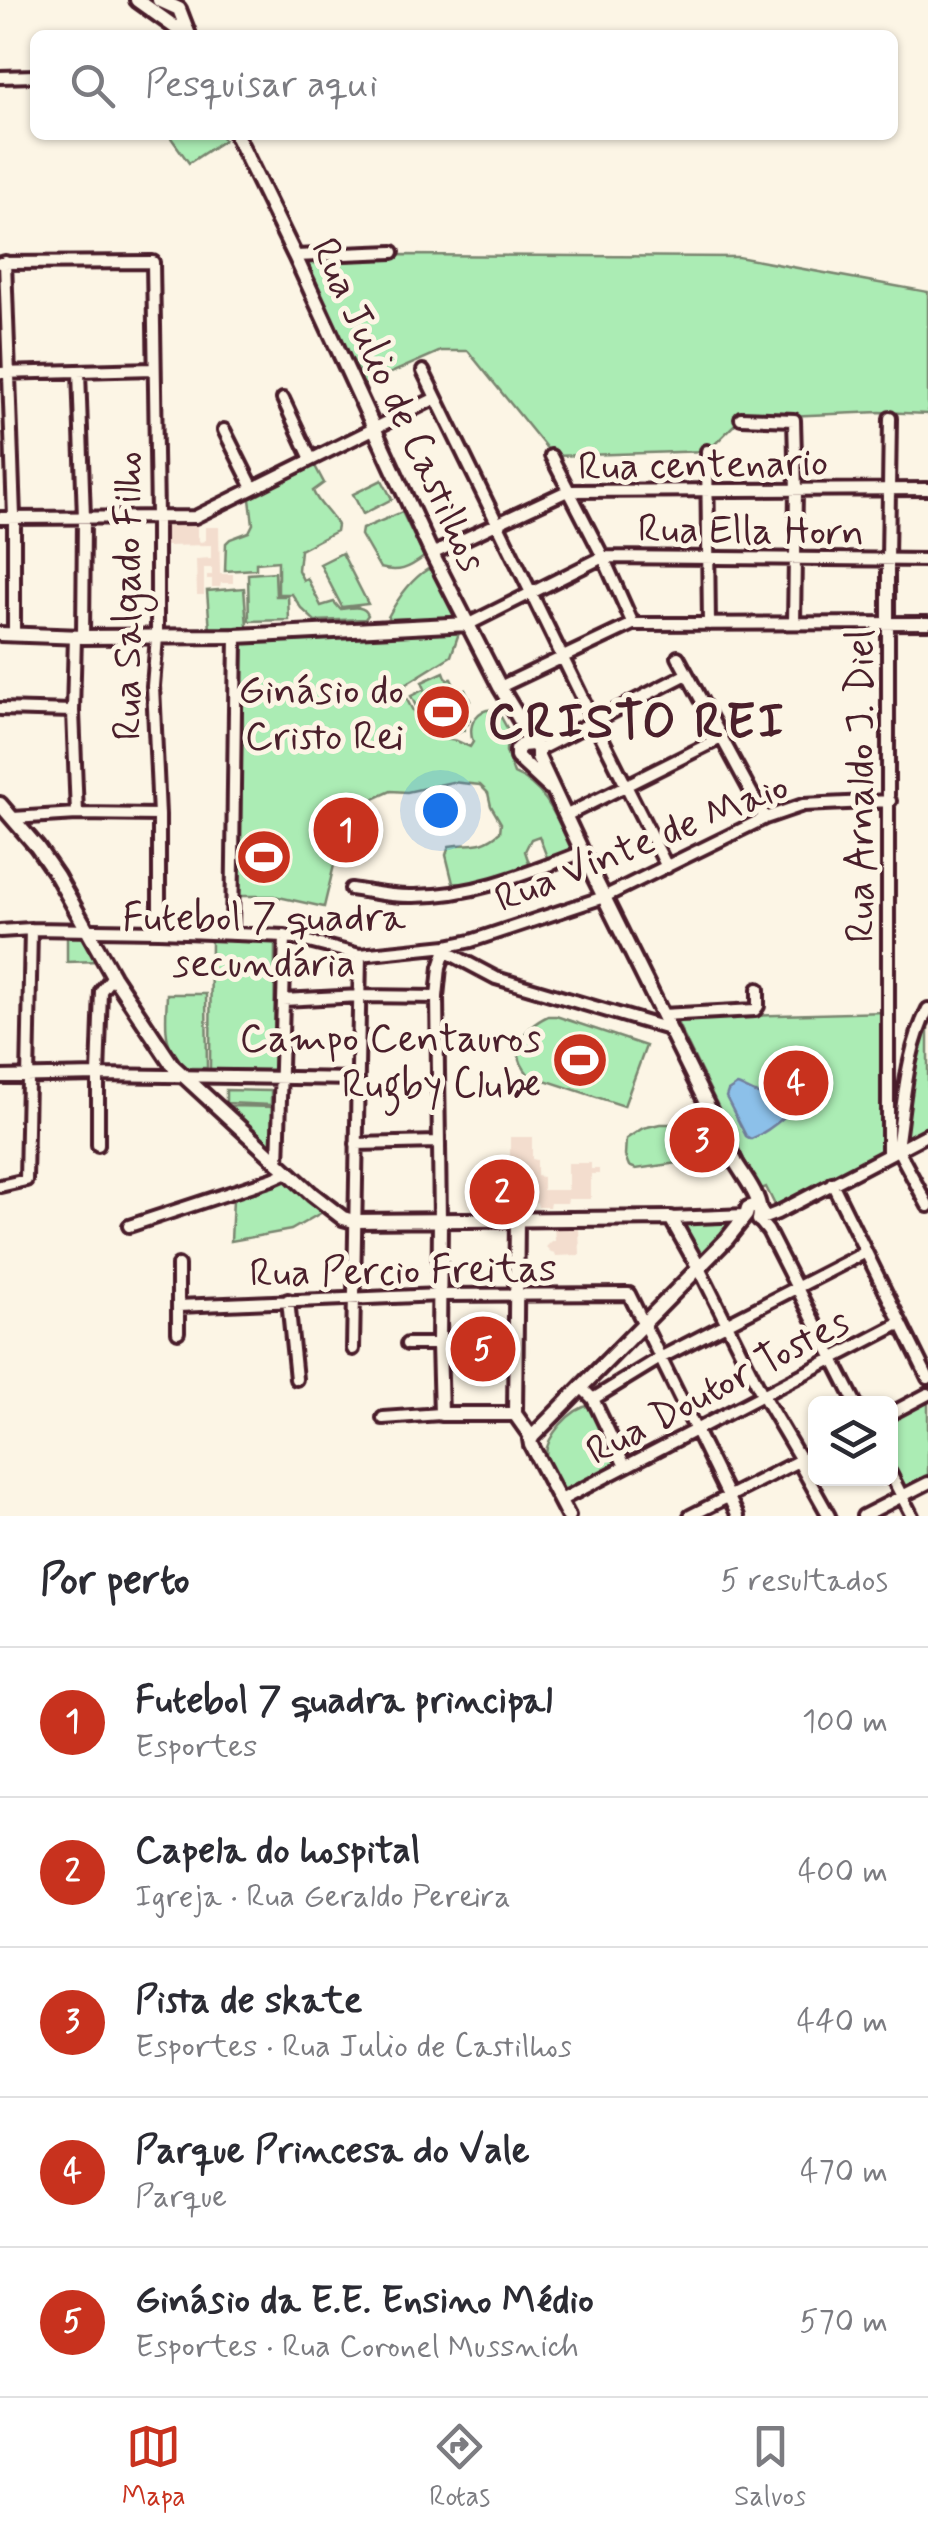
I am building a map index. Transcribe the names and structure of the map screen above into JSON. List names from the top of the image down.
{
  "streets": {
    "main road": ["Rua Julio de Castilhos"],
    "street": [
      "Rua centenario",
      "Rua Ella Horn",
      "Rua Salgado Filho",
      "Rua Arnaldo J. Diel",
      "Rua Vinte de Maio",
      "Rua Percio Freitas",
      "Rua Doutor Tostes"
    ]
  },
  "crossings": [
    ["Rua Julio de Castilhos", "Rua centenario"],
    ["Rua Julio de Castilhos", "Rua Ella Horn"],
    ["Rua Julio de Castilhos", "Rua Vinte de Maio"],
    ["Rua Julio de Castilhos", "Rua Doutor Tostes"],
    ["Rua centenario", "Rua Arnaldo J. Diel"],
    ["Rua Ella Horn", "Rua Arnaldo J. Diel"],
    ["Rua Salgado Filho", "Rua Vinte de Maio"],
    ["Rua Arnaldo J. Diel", "Rua Vinte de Maio"]
  ],
  "districts": ["CRISTO REI"],
  "places": {
    "sports": ["Ginásio do Cristo Rei", "Futebol 7 quadra secundária", "Campo Centauros Rugby Clube"]
  },
  "page": {
    "search": "Pesquisar aqui",
    "pins": [
      "1",
      "4",
      "3",
      "2",
      "5"
    ],
    "heading": ["Por perto", "5 resultados"],
    "list": [
      {
        "mark": "1",
        "name": "Futebol 7 quadra principal",
        "note": "Esportes",
        "value": "100 m"
      },
      {
        "mark": "2",
        "name": "Capela do hospital",
        "note": "Igreja · Rua Geraldo Pereira",
        "value": "400 m"
      },
      {
        "mark": "3",
        "name": "Pista de skate",
        "note": "Esportes · Rua Julio de Castilhos",
        "value": "440 m"
      },
      {
        "mark": "4",
        "name": "Parque Princesa do Vale",
        "note": "Parque",
        "value": "470 m"
      },
      {
        "mark": "5",
        "name": "Ginásio da E.E. Ensino Médio",
        "note": "Esportes · Rua Coronel Mussnich",
        "value": "570 m"
      }
    ],
    "nav": ["Mapa", "Rotas", "Salvos"]
  }
}
